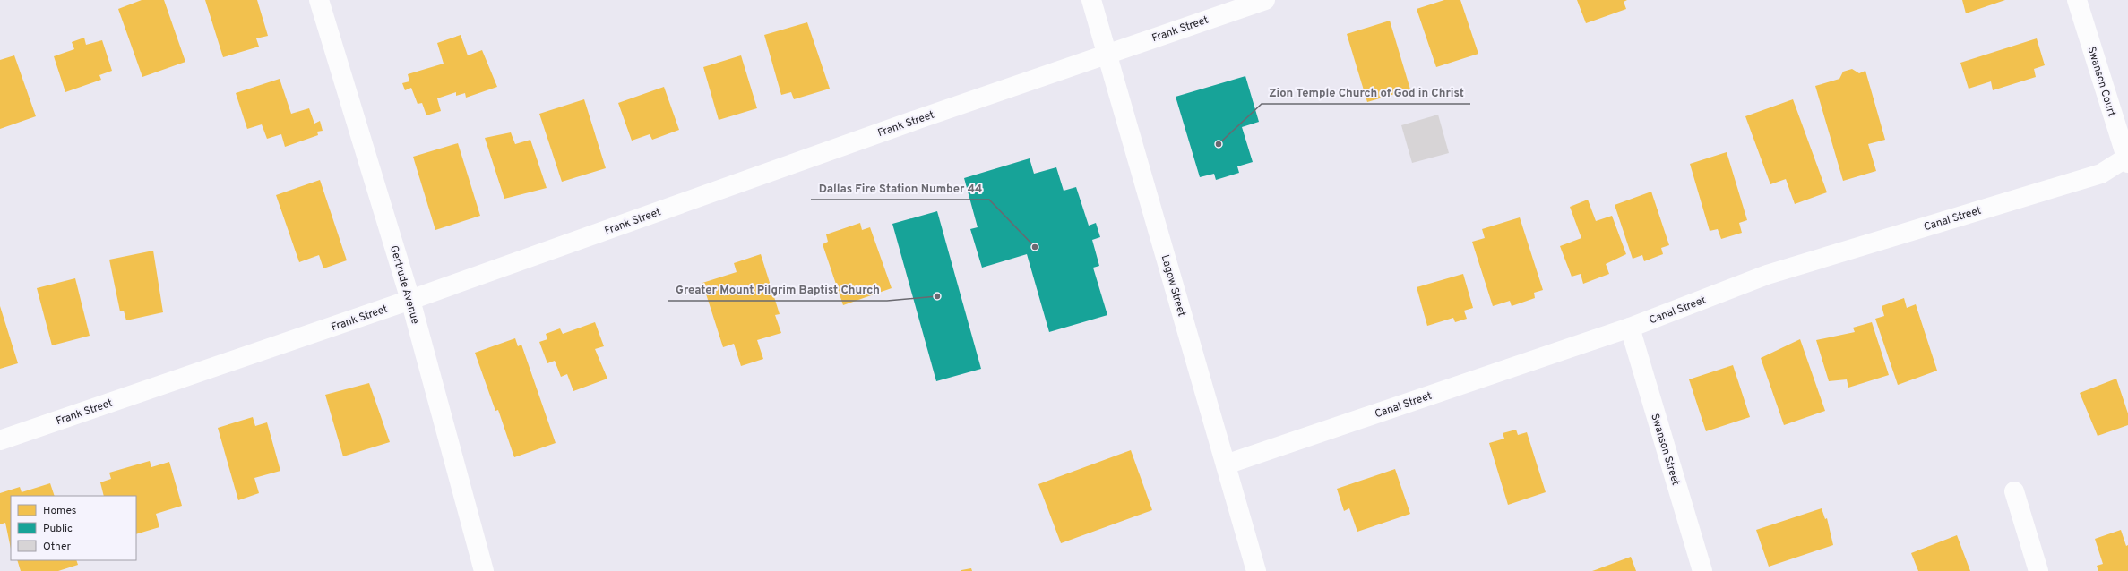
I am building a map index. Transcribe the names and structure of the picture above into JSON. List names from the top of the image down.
{
  "streets": {
    "street": [
      "Frank Street",
      "Swanson Court",
      "Canal Street",
      "Gertrude Avenue",
      "Lagow Street",
      "Swanson Street"
    ]
  },
  "crossings": [
    ["Frank Street", "Gertrude Avenue"],
    ["Frank Street", "Lagow Street"],
    ["Swanson Court", "Canal Street"],
    ["Canal Street", "Lagow Street"],
    ["Canal Street", "Swanson Street"]
  ],
  "places": ["Zion Temple Church of God in Christ", "Dallas Fire Station Number 44", "Greater Mount Pilgrim Baptist Church"],
  "legend": ["Homes", "Public", "Other"]
}
